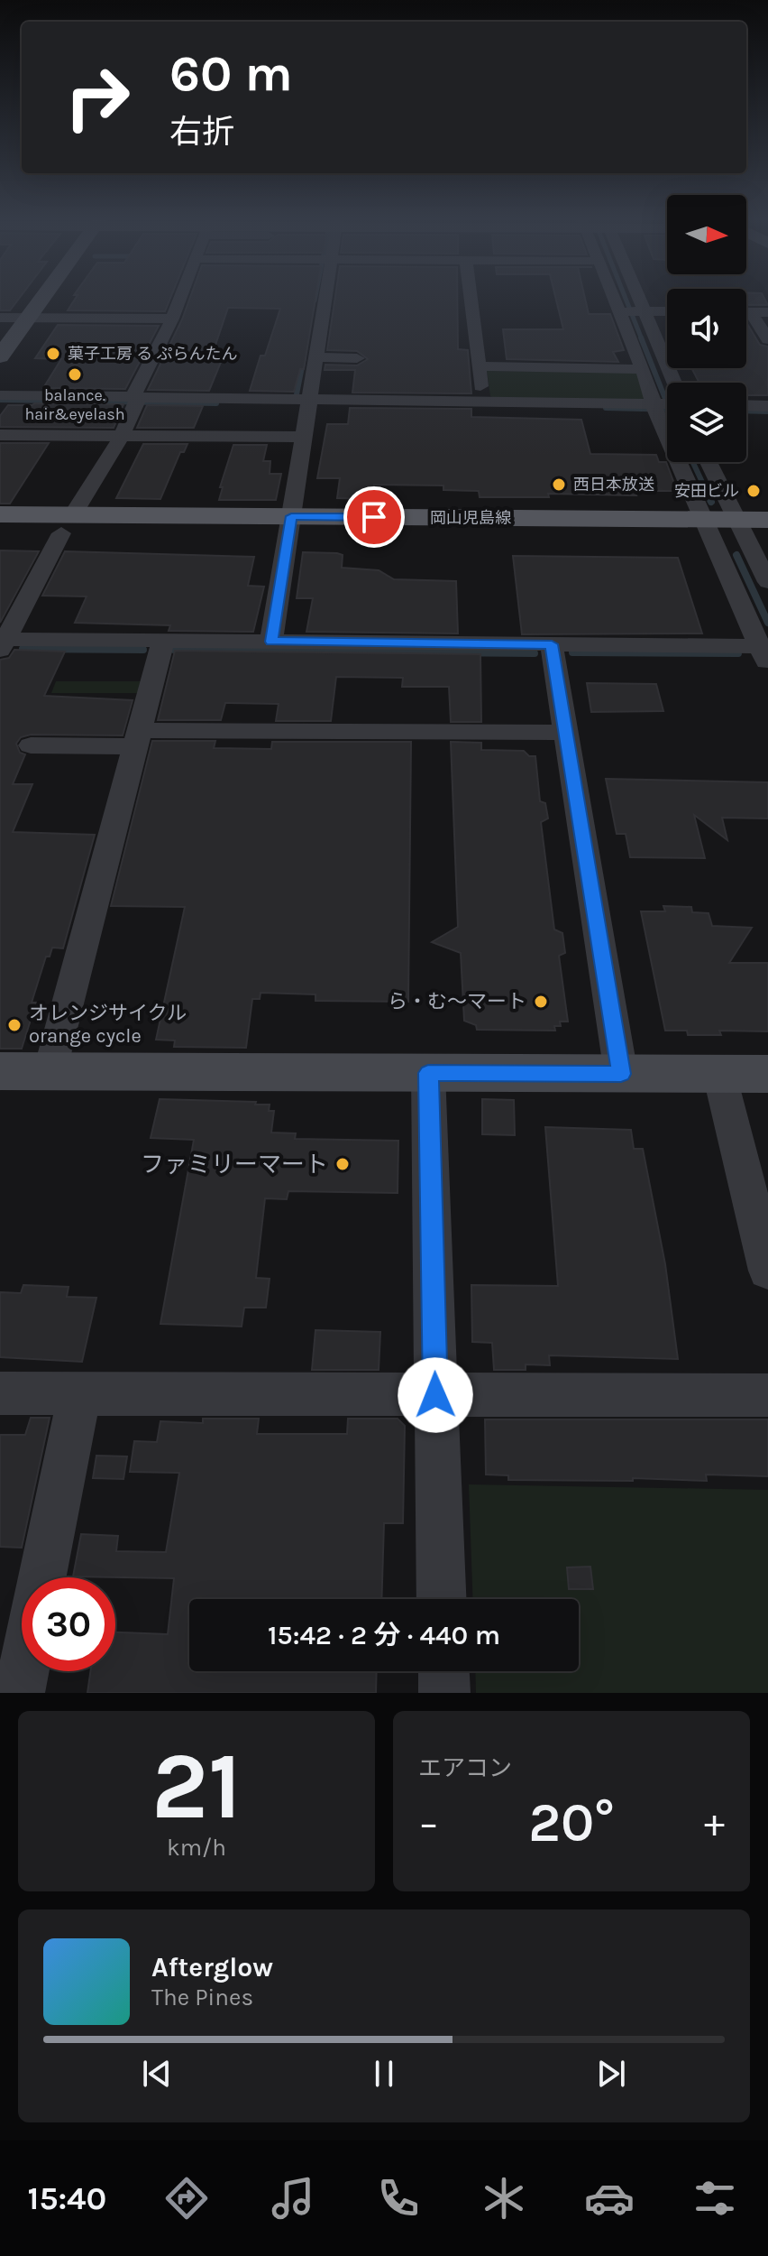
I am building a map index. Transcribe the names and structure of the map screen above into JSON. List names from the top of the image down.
{
  "streets": {
    "main road": ["岡山児島線"]
  },
  "places": [
    "菓子工房 る ぷらんたん",
    "balance. hair&eyelash",
    "西日本放送",
    "安田ビル",
    "ら・む～マート",
    "オレンジサイクル orange cycle",
    "ファミリーマート"
  ],
  "north": "right",
  "page": {
    "turn": ["60 m", "右折"],
    "limit": "30",
    "trip": "15:42 · 2 分 · 440 m",
    "tile": [
      ["21", "km/h"],
      "エアコン"
    ],
    "heat": ["−", "20°", "+"],
    "song": ["Afterglow", "The Pines"],
    "tabs": "15:40"
  }
}
